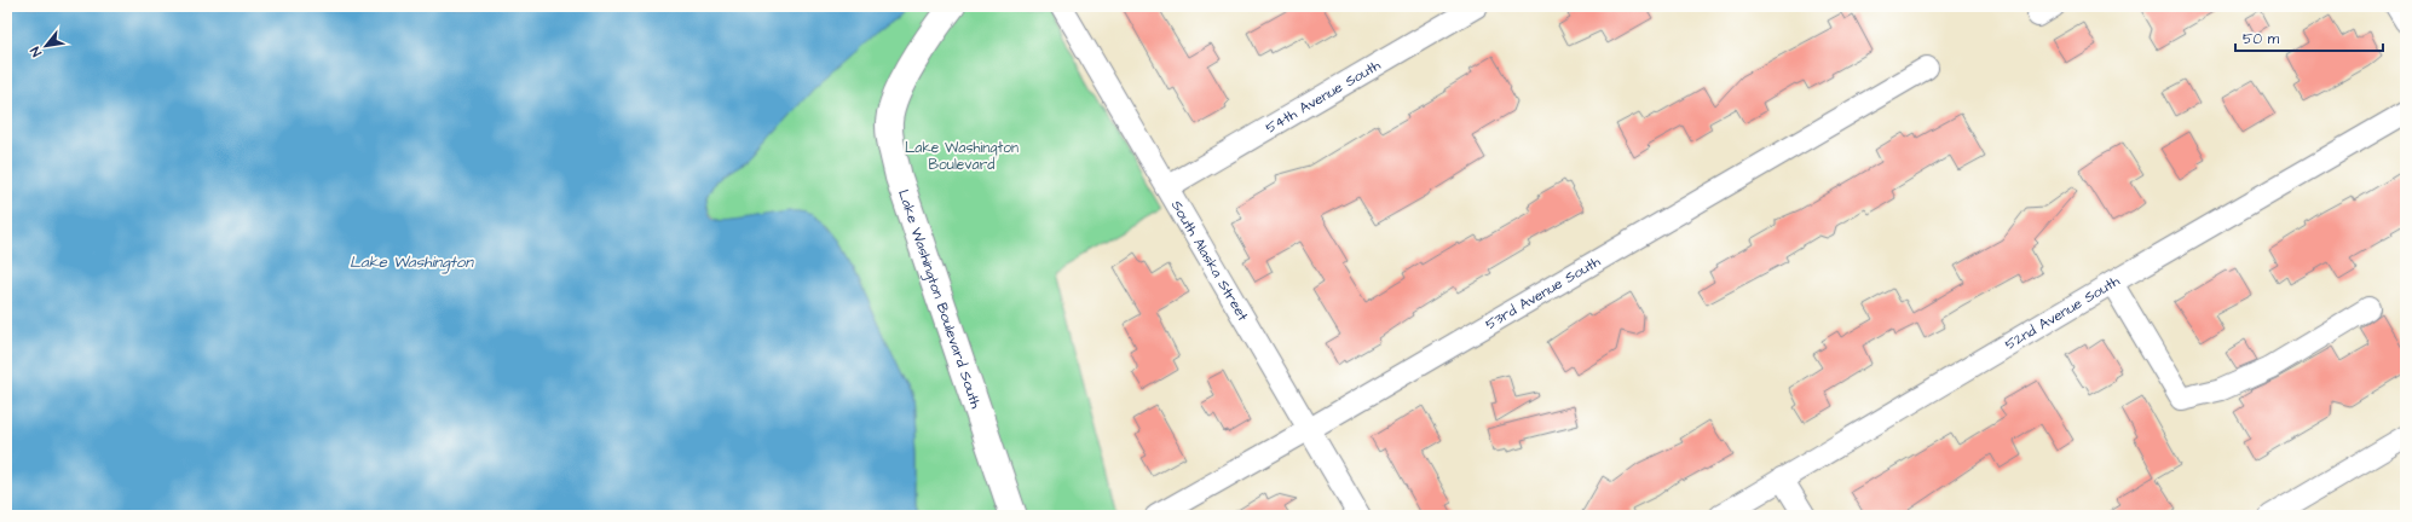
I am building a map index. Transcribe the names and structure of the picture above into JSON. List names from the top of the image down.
{
  "streets": {
    "main road": ["Lake Washington Boulevard South"],
    "street": [
      "54th Avenue South",
      "South Alaska Street",
      "53rd Avenue South",
      "52nd Avenue South"
    ]
  },
  "crossings": [
    ["54th Avenue South", "South Alaska Street"],
    ["South Alaska Street", "53rd Avenue South"]
  ],
  "water": ["Lake Washington"],
  "parks": ["Lake Washington Boulevard"],
  "scale_bar": "50 m",
  "north": "bottom left"
}
